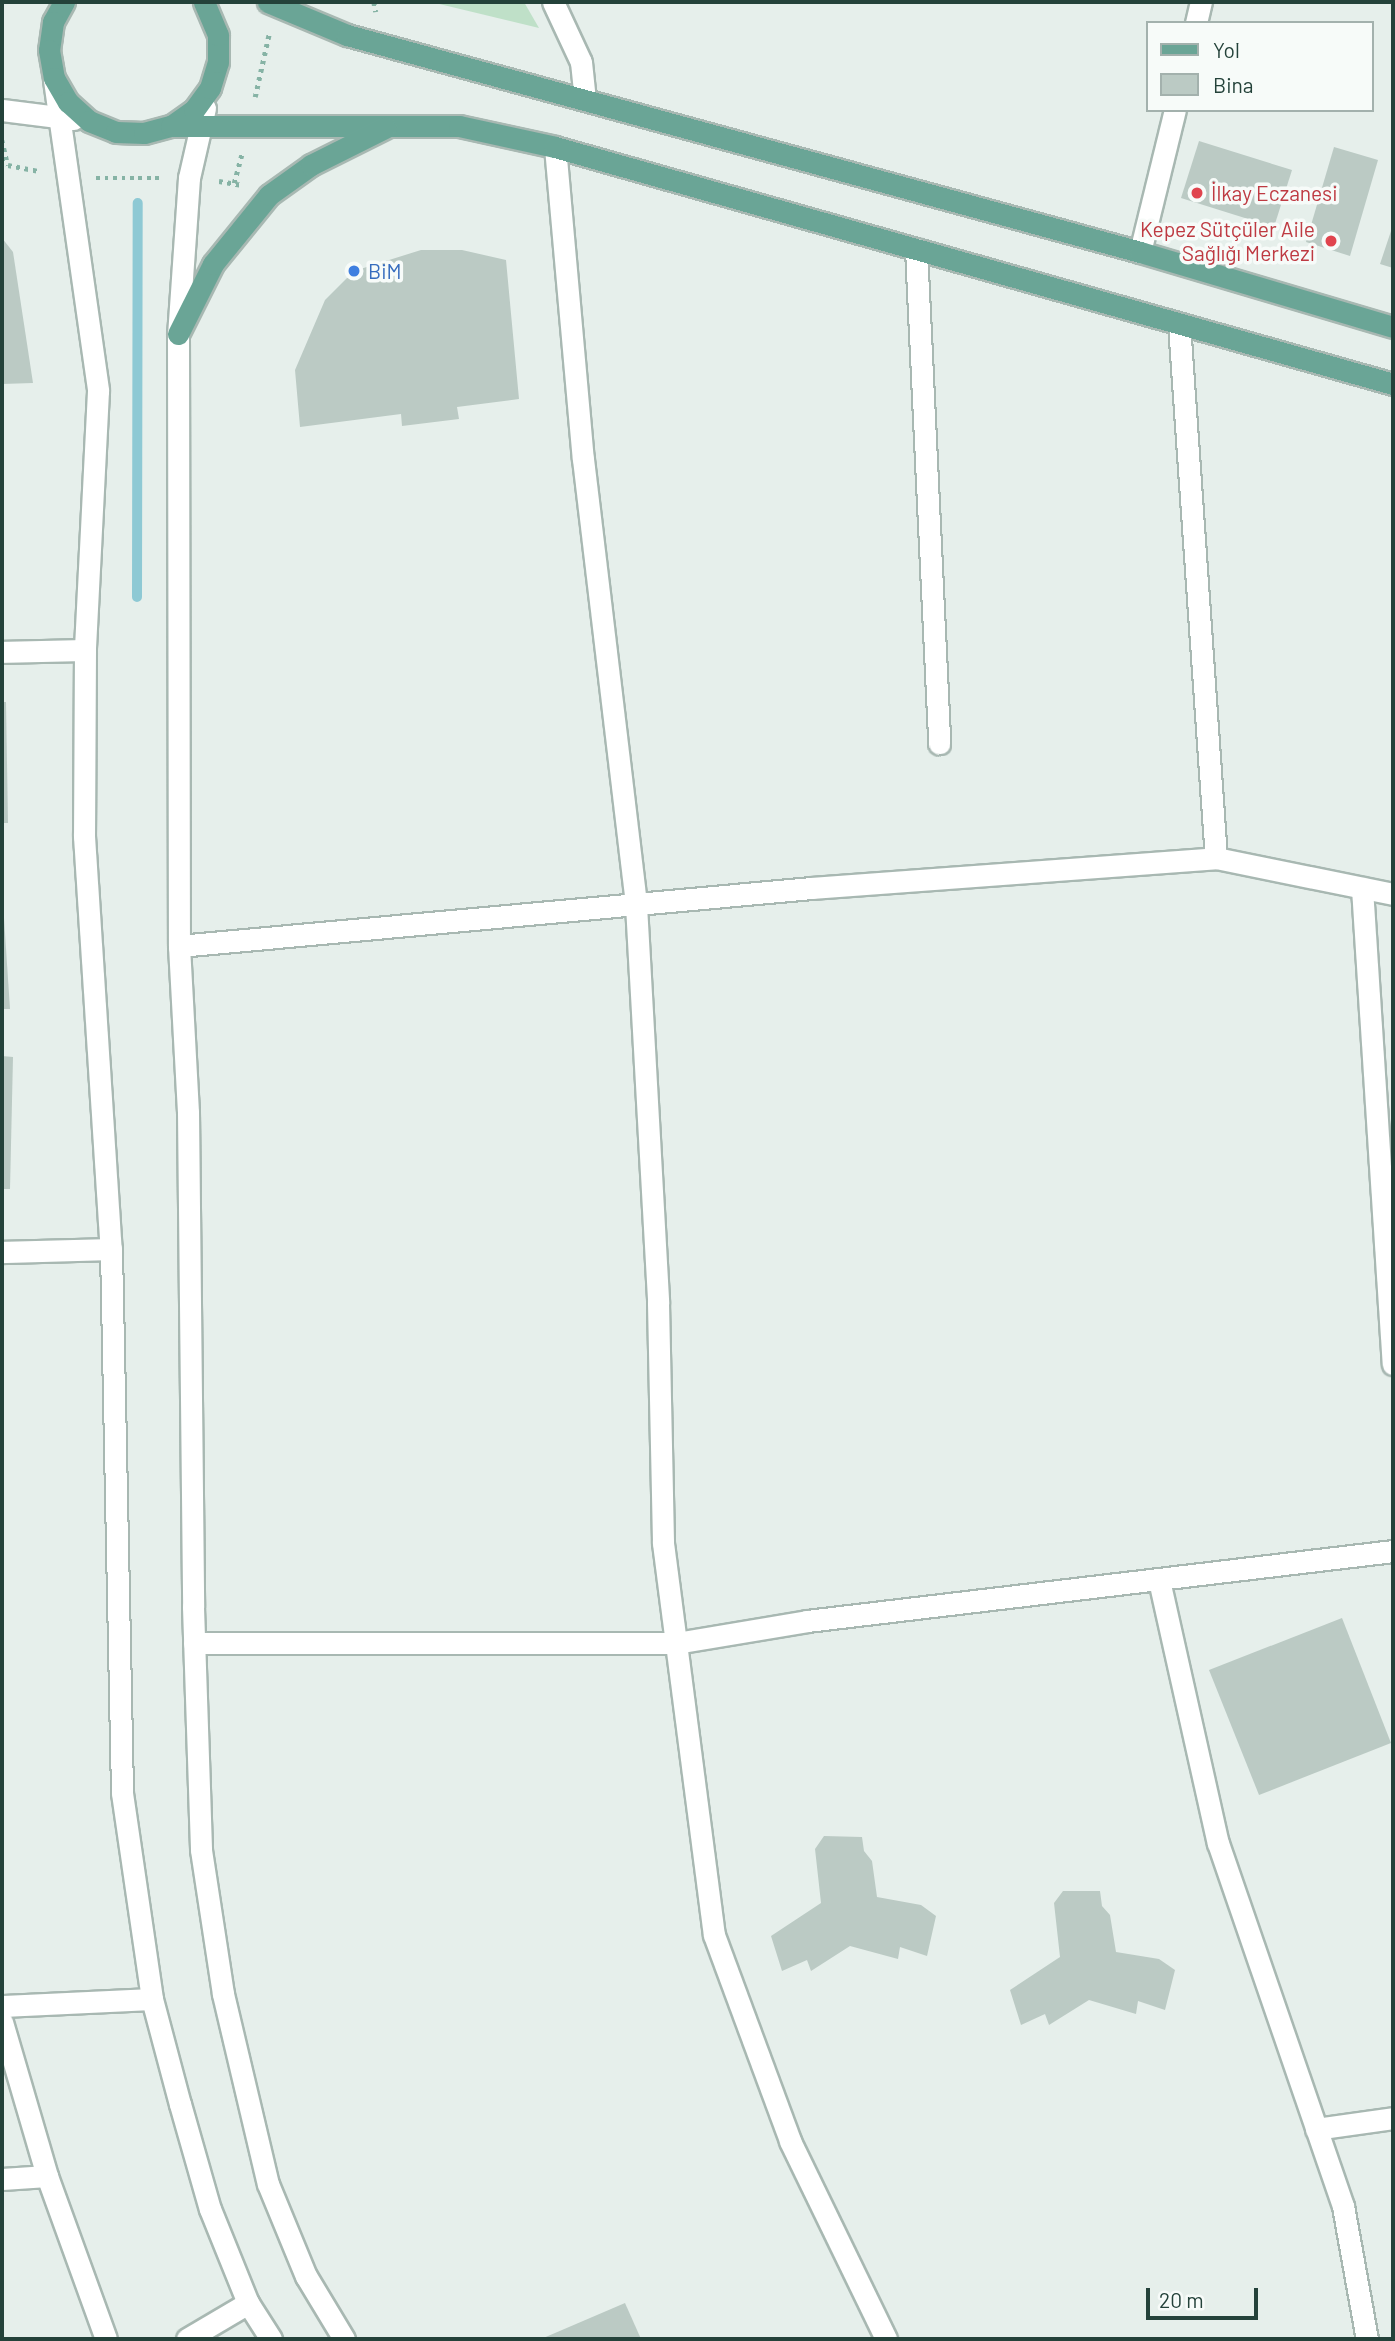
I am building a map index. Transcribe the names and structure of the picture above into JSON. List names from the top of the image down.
{
  "places": ["İlkay Eczanesi", "Kepez Sütçüler Aile Sağlığı Merkezi", "BiM"],
  "legend": ["Yol", "Bina"],
  "scale_bar": "20 m"
}
